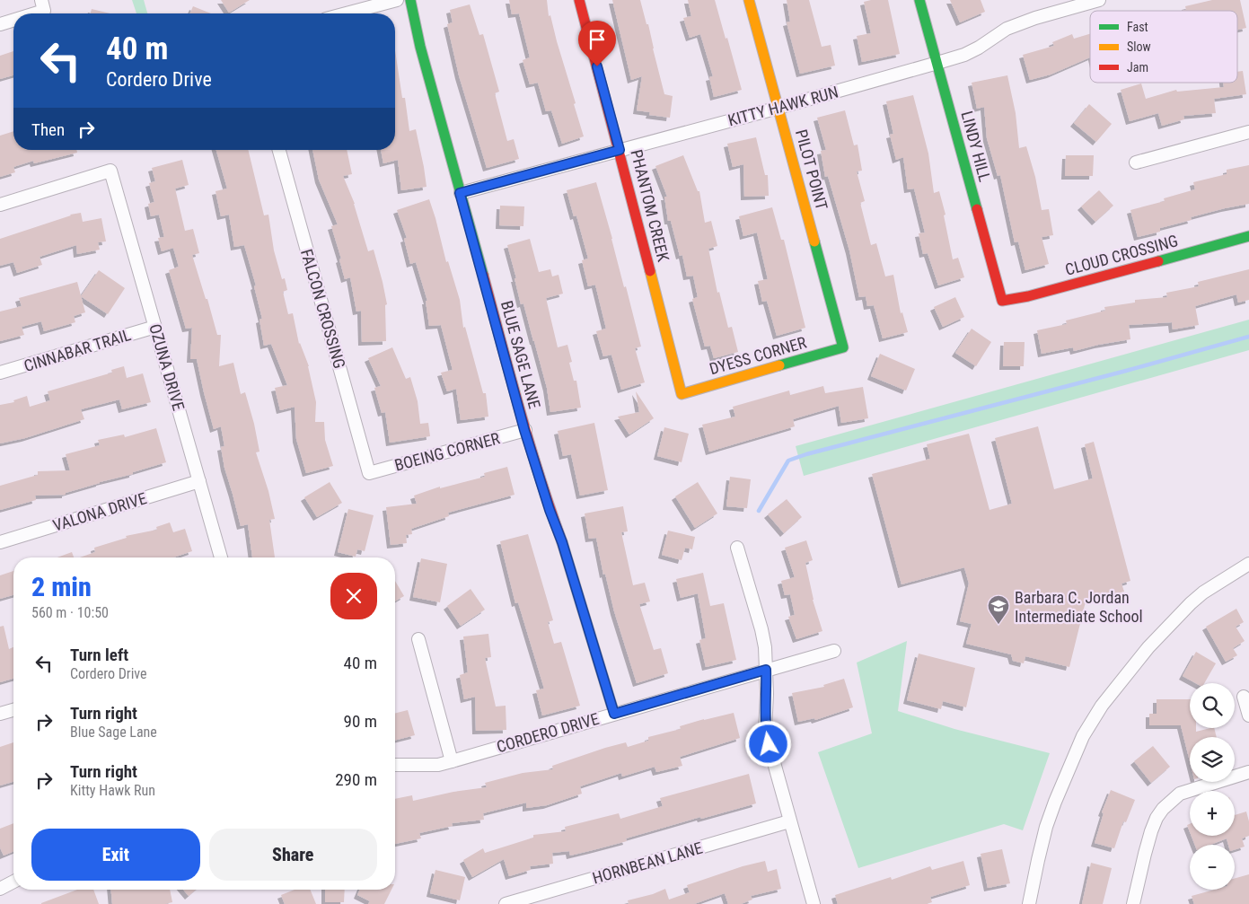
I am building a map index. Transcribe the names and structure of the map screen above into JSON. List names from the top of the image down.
{
  "streets": {
    "street": [
      "KITTY HAWK RUN",
      "LINDY HILL",
      "PILOT POINT",
      "PHANTOM CREEK",
      "CLOUD CROSSING",
      "FALCON CROSSING",
      "CINNABAR TRAIL",
      "BLUE SAGE LANE",
      "DYESS CORNER",
      "OZUNA DRIVE",
      "BOEING CORNER",
      "VALONA DRIVE",
      "CORDERO DRIVE",
      "HORNBEAN LANE"
    ]
  },
  "crossings": [
    ["KITTY HAWK RUN", "LINDY HILL"],
    ["KITTY HAWK RUN", "PILOT POINT"],
    ["KITTY HAWK RUN", "PHANTOM CREEK"],
    ["KITTY HAWK RUN", "BLUE SAGE LANE"],
    ["LINDY HILL", "CLOUD CROSSING"],
    ["PILOT POINT", "DYESS CORNER"],
    ["PHANTOM CREEK", "DYESS CORNER"],
    ["FALCON CROSSING", "BOEING CORNER"],
    ["CINNABAR TRAIL", "OZUNA DRIVE"],
    ["BLUE SAGE LANE", "BOEING CORNER"],
    ["BLUE SAGE LANE", "CORDERO DRIVE"],
    ["OZUNA DRIVE", "VALONA DRIVE"]
  ],
  "places": {
    "school or university": ["Barbara C. Jordan Intermediate School"]
  },
  "legend": ["Fast", "Slow", "Jam"],
  "page": {
    "turn": ["40 m", "Cordero Drive"],
    "then": "Then",
    "heading": ["2 min", "560 m · 10:50"],
    "list": [
      {
        "name": "Turn left",
        "note": "Cordero Drive",
        "value": "40 m"
      },
      {
        "name": "Turn right",
        "note": "Blue Sage Lane",
        "value": "90 m"
      },
      {
        "name": "Turn right",
        "note": "Kitty Hawk Run",
        "value": "290 m"
      }
    ],
    "map_buttons": ["+", "−"],
    "buttons": ["Exit", "Share"]
  }
}
